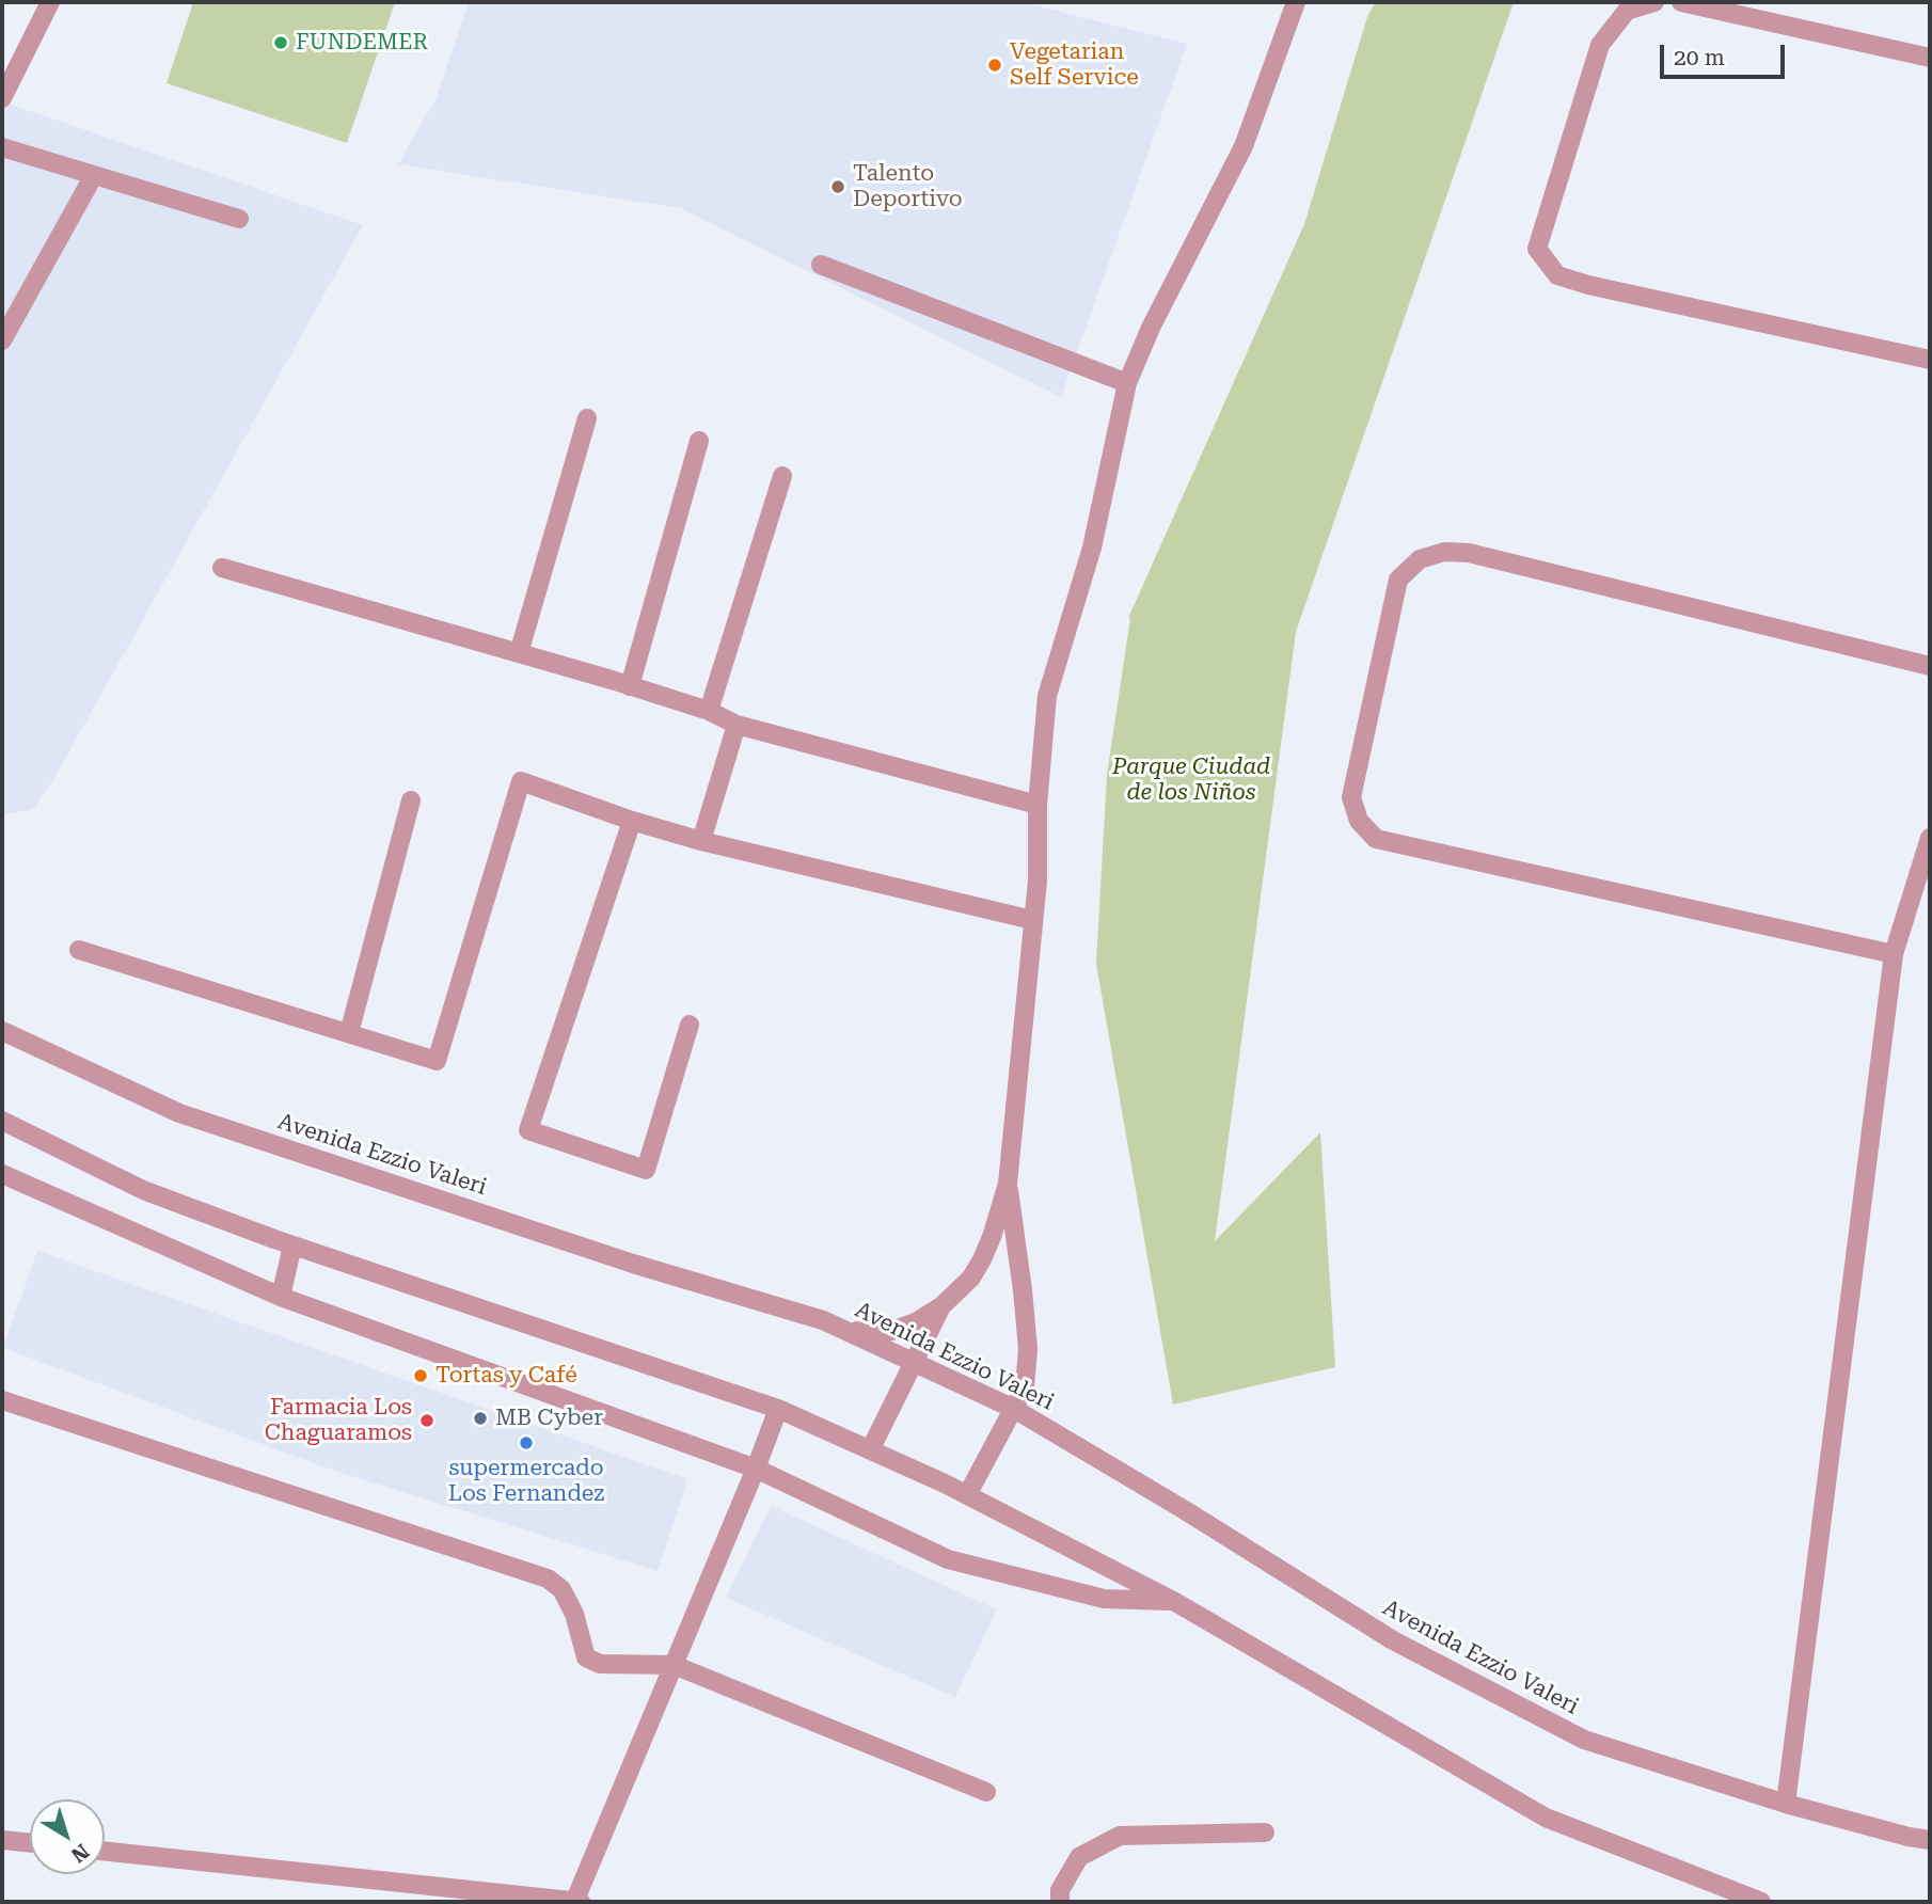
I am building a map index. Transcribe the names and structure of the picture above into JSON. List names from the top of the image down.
{
  "streets": {
    "street": ["Avenida Ezzio Valeri"]
  },
  "parks": ["Parque Ciudad de los Niños"],
  "places": [
    "FUNDEMER",
    "Vegetarian Self Service",
    "Talento Deportivo",
    "Tortas y Café",
    "MB Cyber",
    "Farmacia Los Chaguaramos",
    "supermercado Los Fernandez"
  ],
  "scale_bar": "20 m",
  "north": "bottom right"
}
